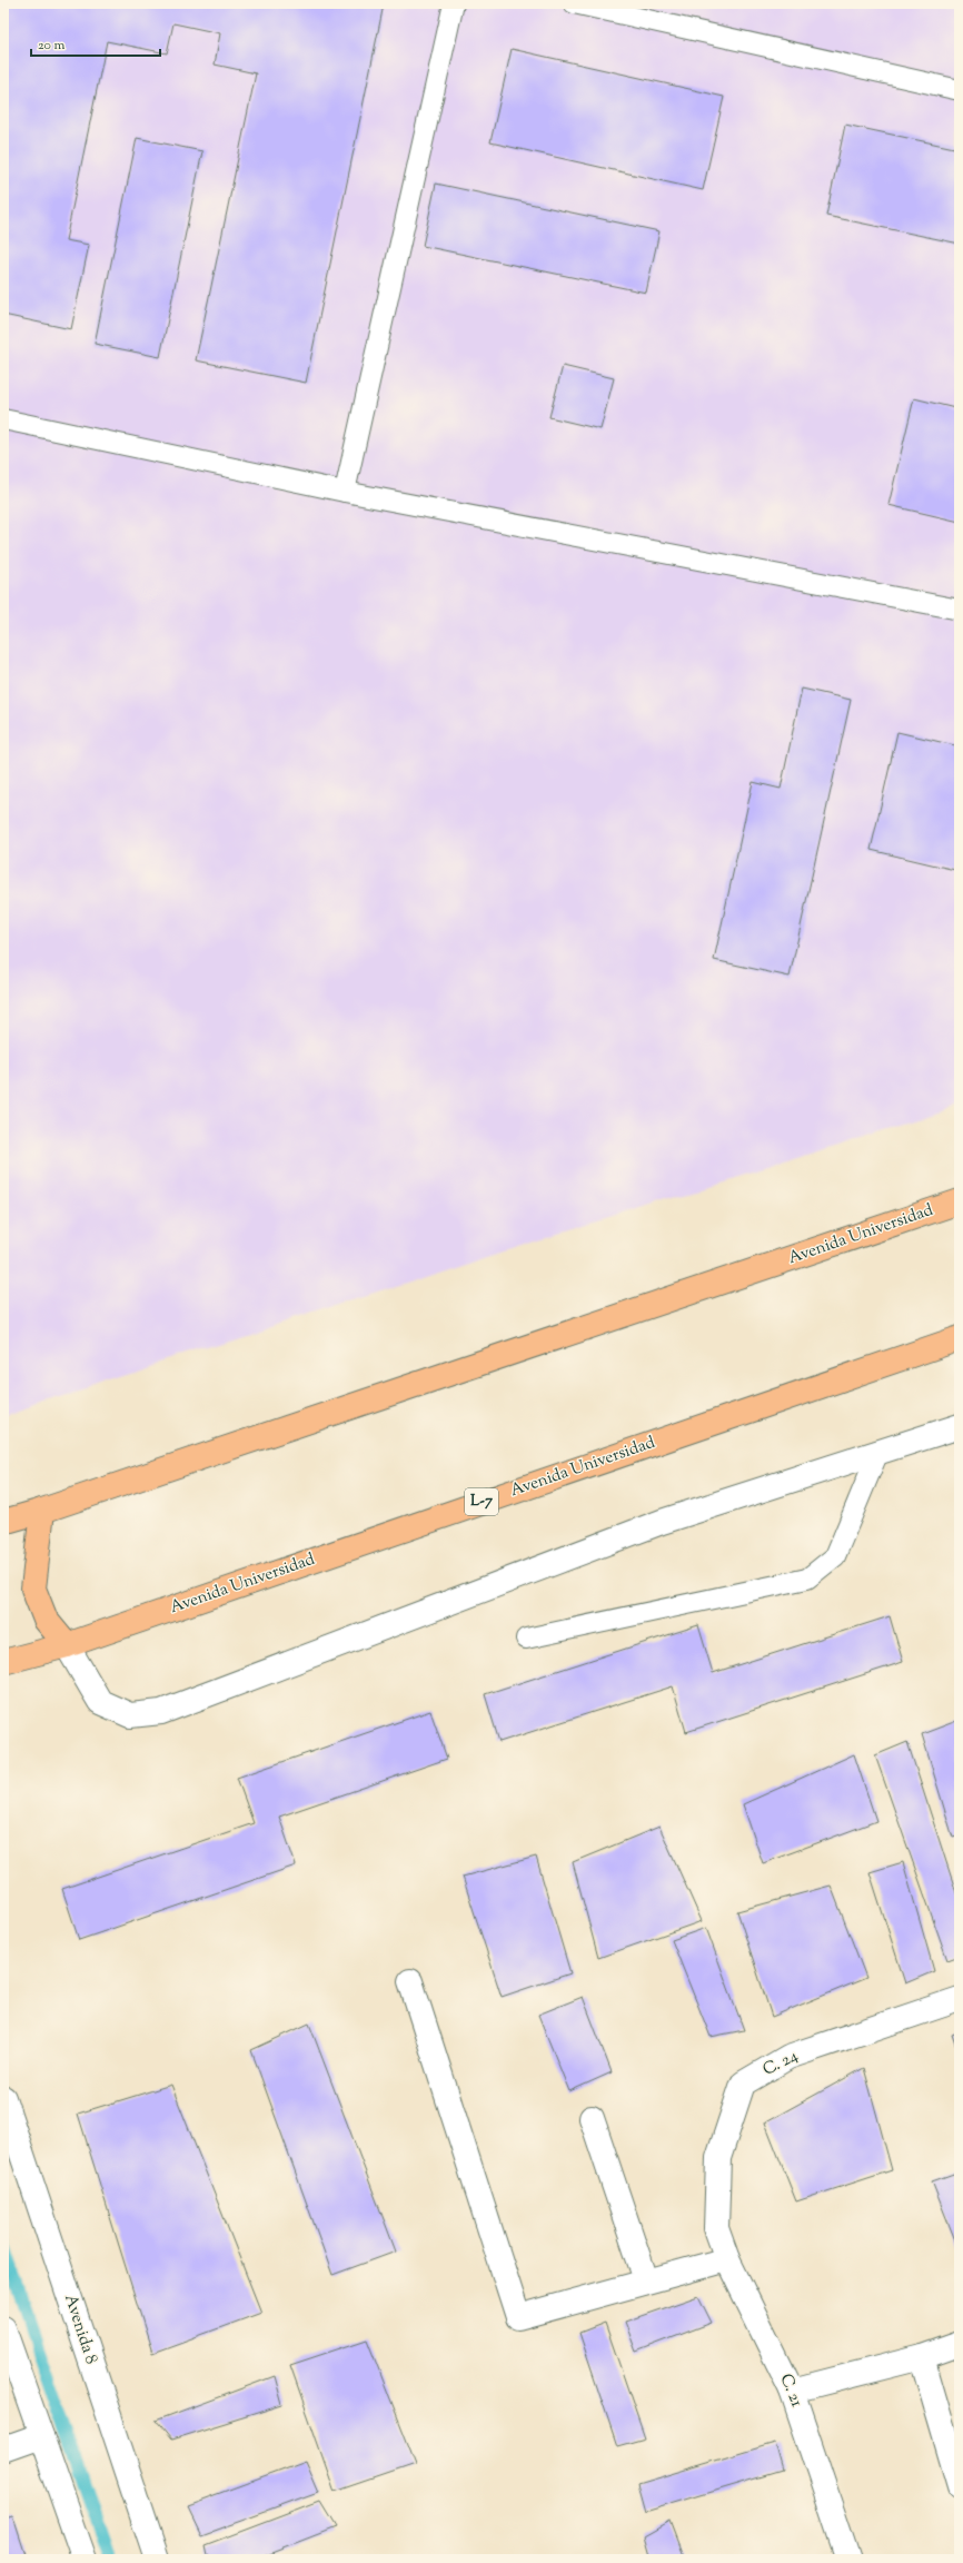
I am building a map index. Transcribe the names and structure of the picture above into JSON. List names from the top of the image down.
{
  "streets": {
    "main road": ["Avenida Universidad", "L-7"],
    "street": ["C. 24", "Avenida 8", "C. 21"]
  },
  "crossings": [
    ["C. 24", "C. 21"]
  ],
  "scale_bar": "20 m"
}
